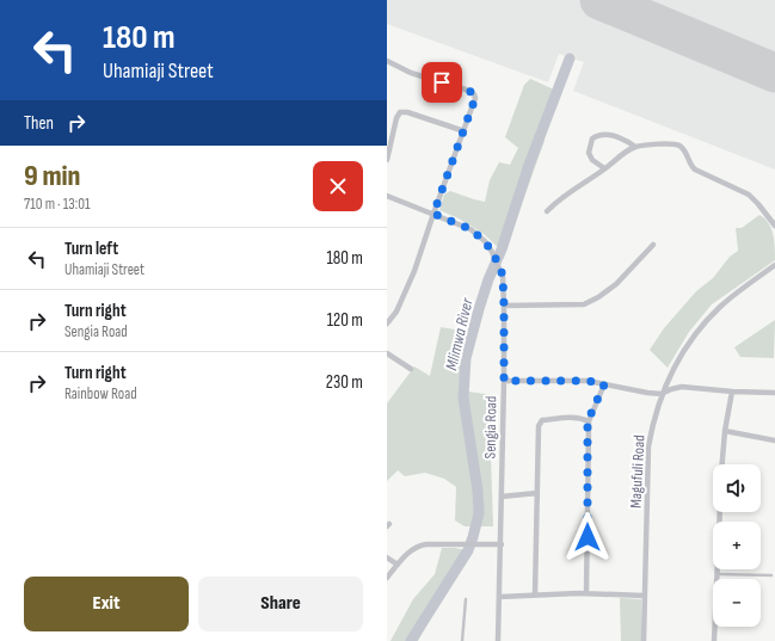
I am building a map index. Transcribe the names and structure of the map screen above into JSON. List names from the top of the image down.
{
  "streets": {
    "street": ["Sengia Road", "Magufuli Road"]
  },
  "water": ["Mlimwa River"],
  "page": {
    "turn": ["180 m", "Uhamiaji Street"],
    "then": "Then",
    "heading": ["9 min", "710 m · 13:01"],
    "list": [
      {
        "name": "Turn left",
        "note": "Uhamiaji Street",
        "value": "180 m"
      },
      {
        "name": "Turn right",
        "note": "Sengia Road",
        "value": "120 m"
      },
      {
        "name": "Turn right",
        "note": "Rainbow Road",
        "value": "230 m"
      }
    ],
    "map_buttons": ["+", "−"],
    "buttons": ["Exit", "Share"]
  }
}
